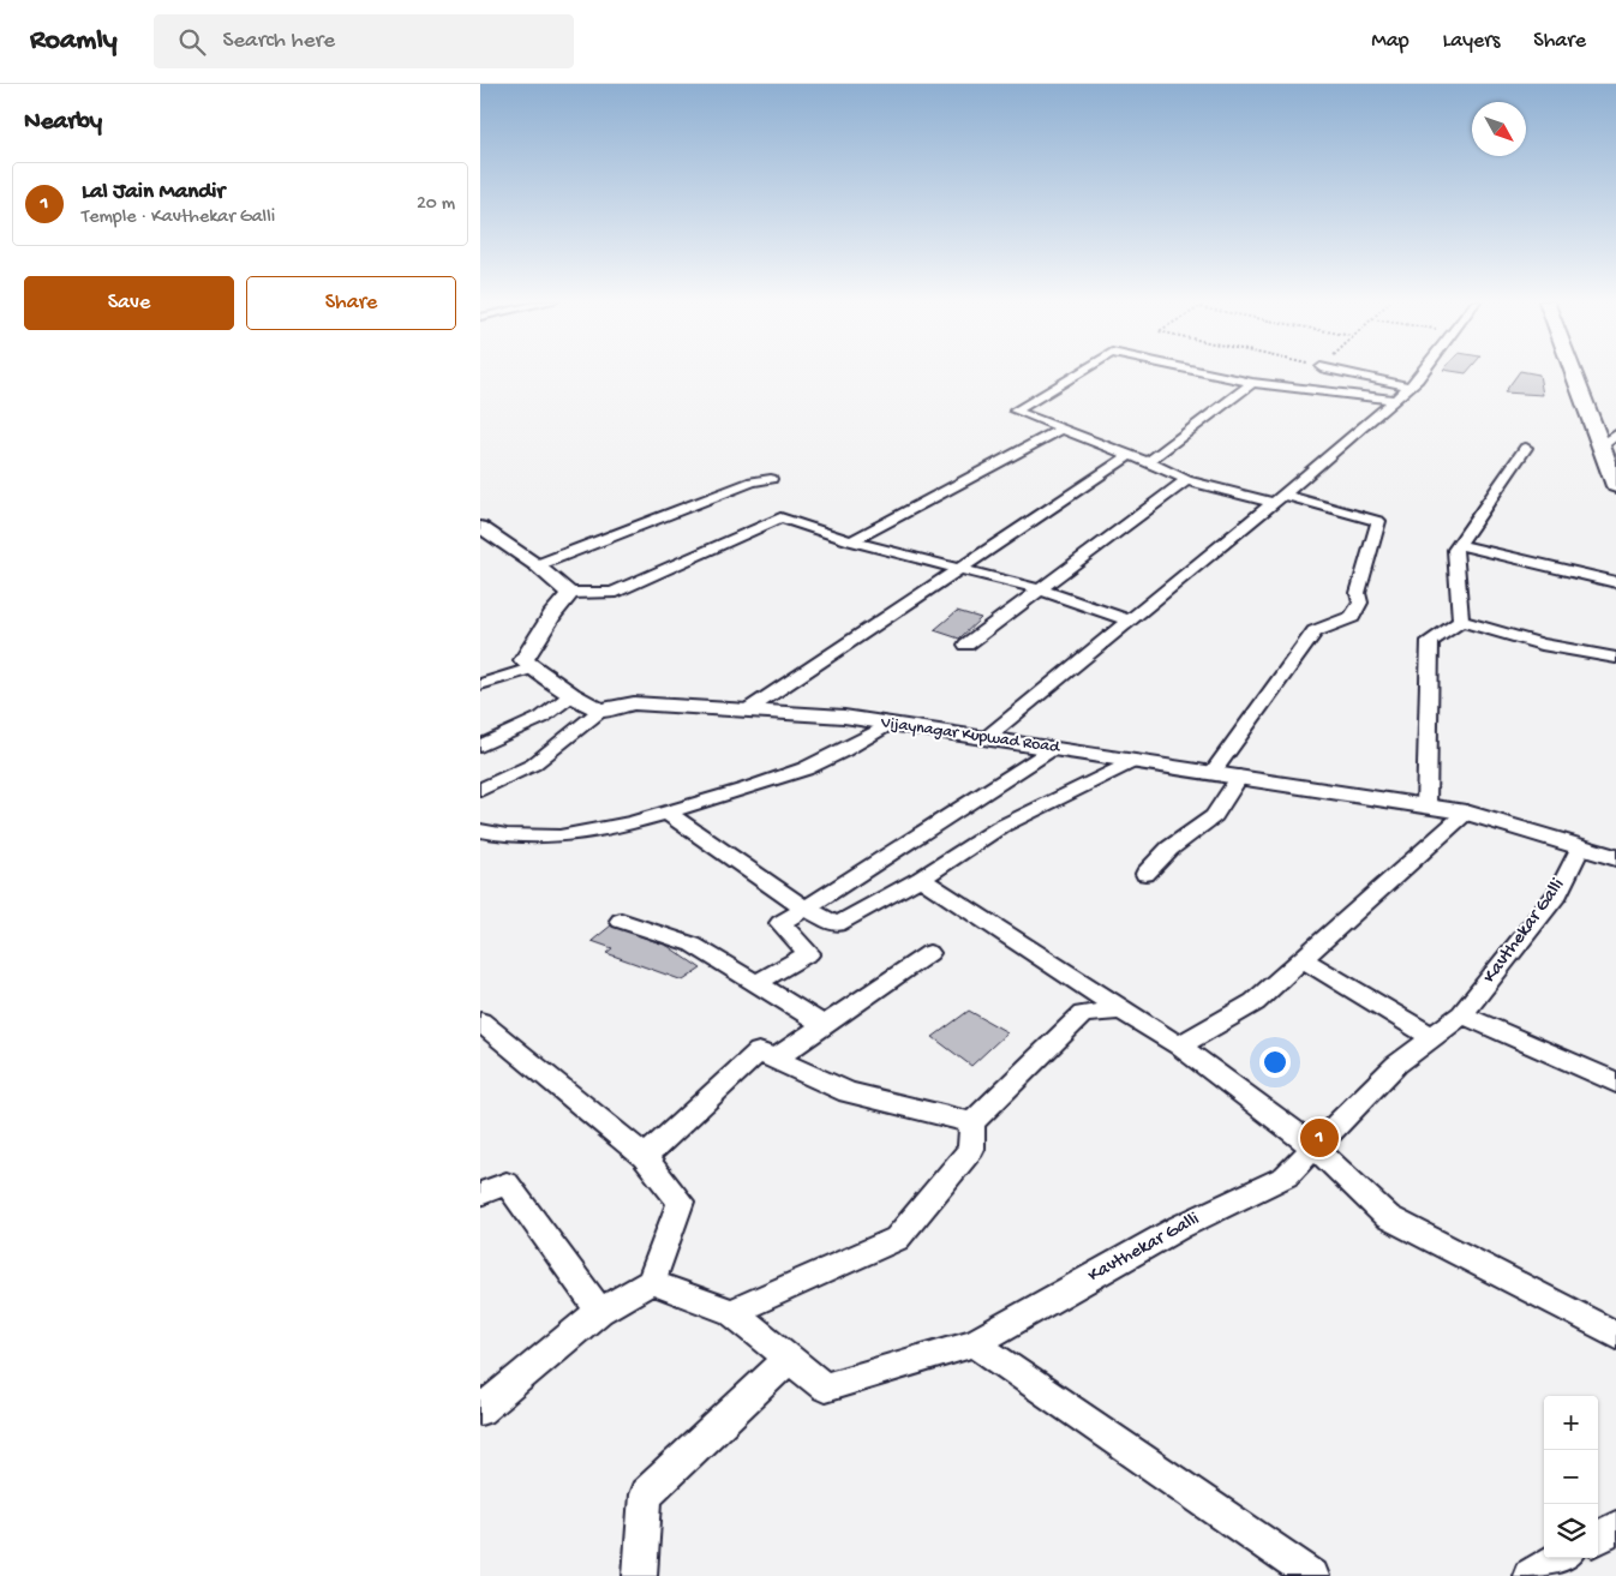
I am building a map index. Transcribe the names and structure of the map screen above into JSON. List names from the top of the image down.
{
  "streets": {
    "street": ["Vijaynagar Kupwad Road", "Kavthekar Galli"]
  },
  "crossings": [
    ["Vijaynagar Kupwad Road", "Kavthekar Galli"]
  ],
  "north": "bottom right",
  "page": {
    "header": "Roamly",
    "search": "Search here",
    "nav": ["Map", "Layers", "Share"],
    "heading": "Nearby",
    "list": [
      {
        "mark": "1",
        "name": "Lal Jain Mandir",
        "note": "Temple · Kavthekar Galli",
        "value": "20 m"
      }
    ],
    "buttons": ["Save", "Share"],
    "pins": "1",
    "map_buttons": ["+", "−"]
  }
}
